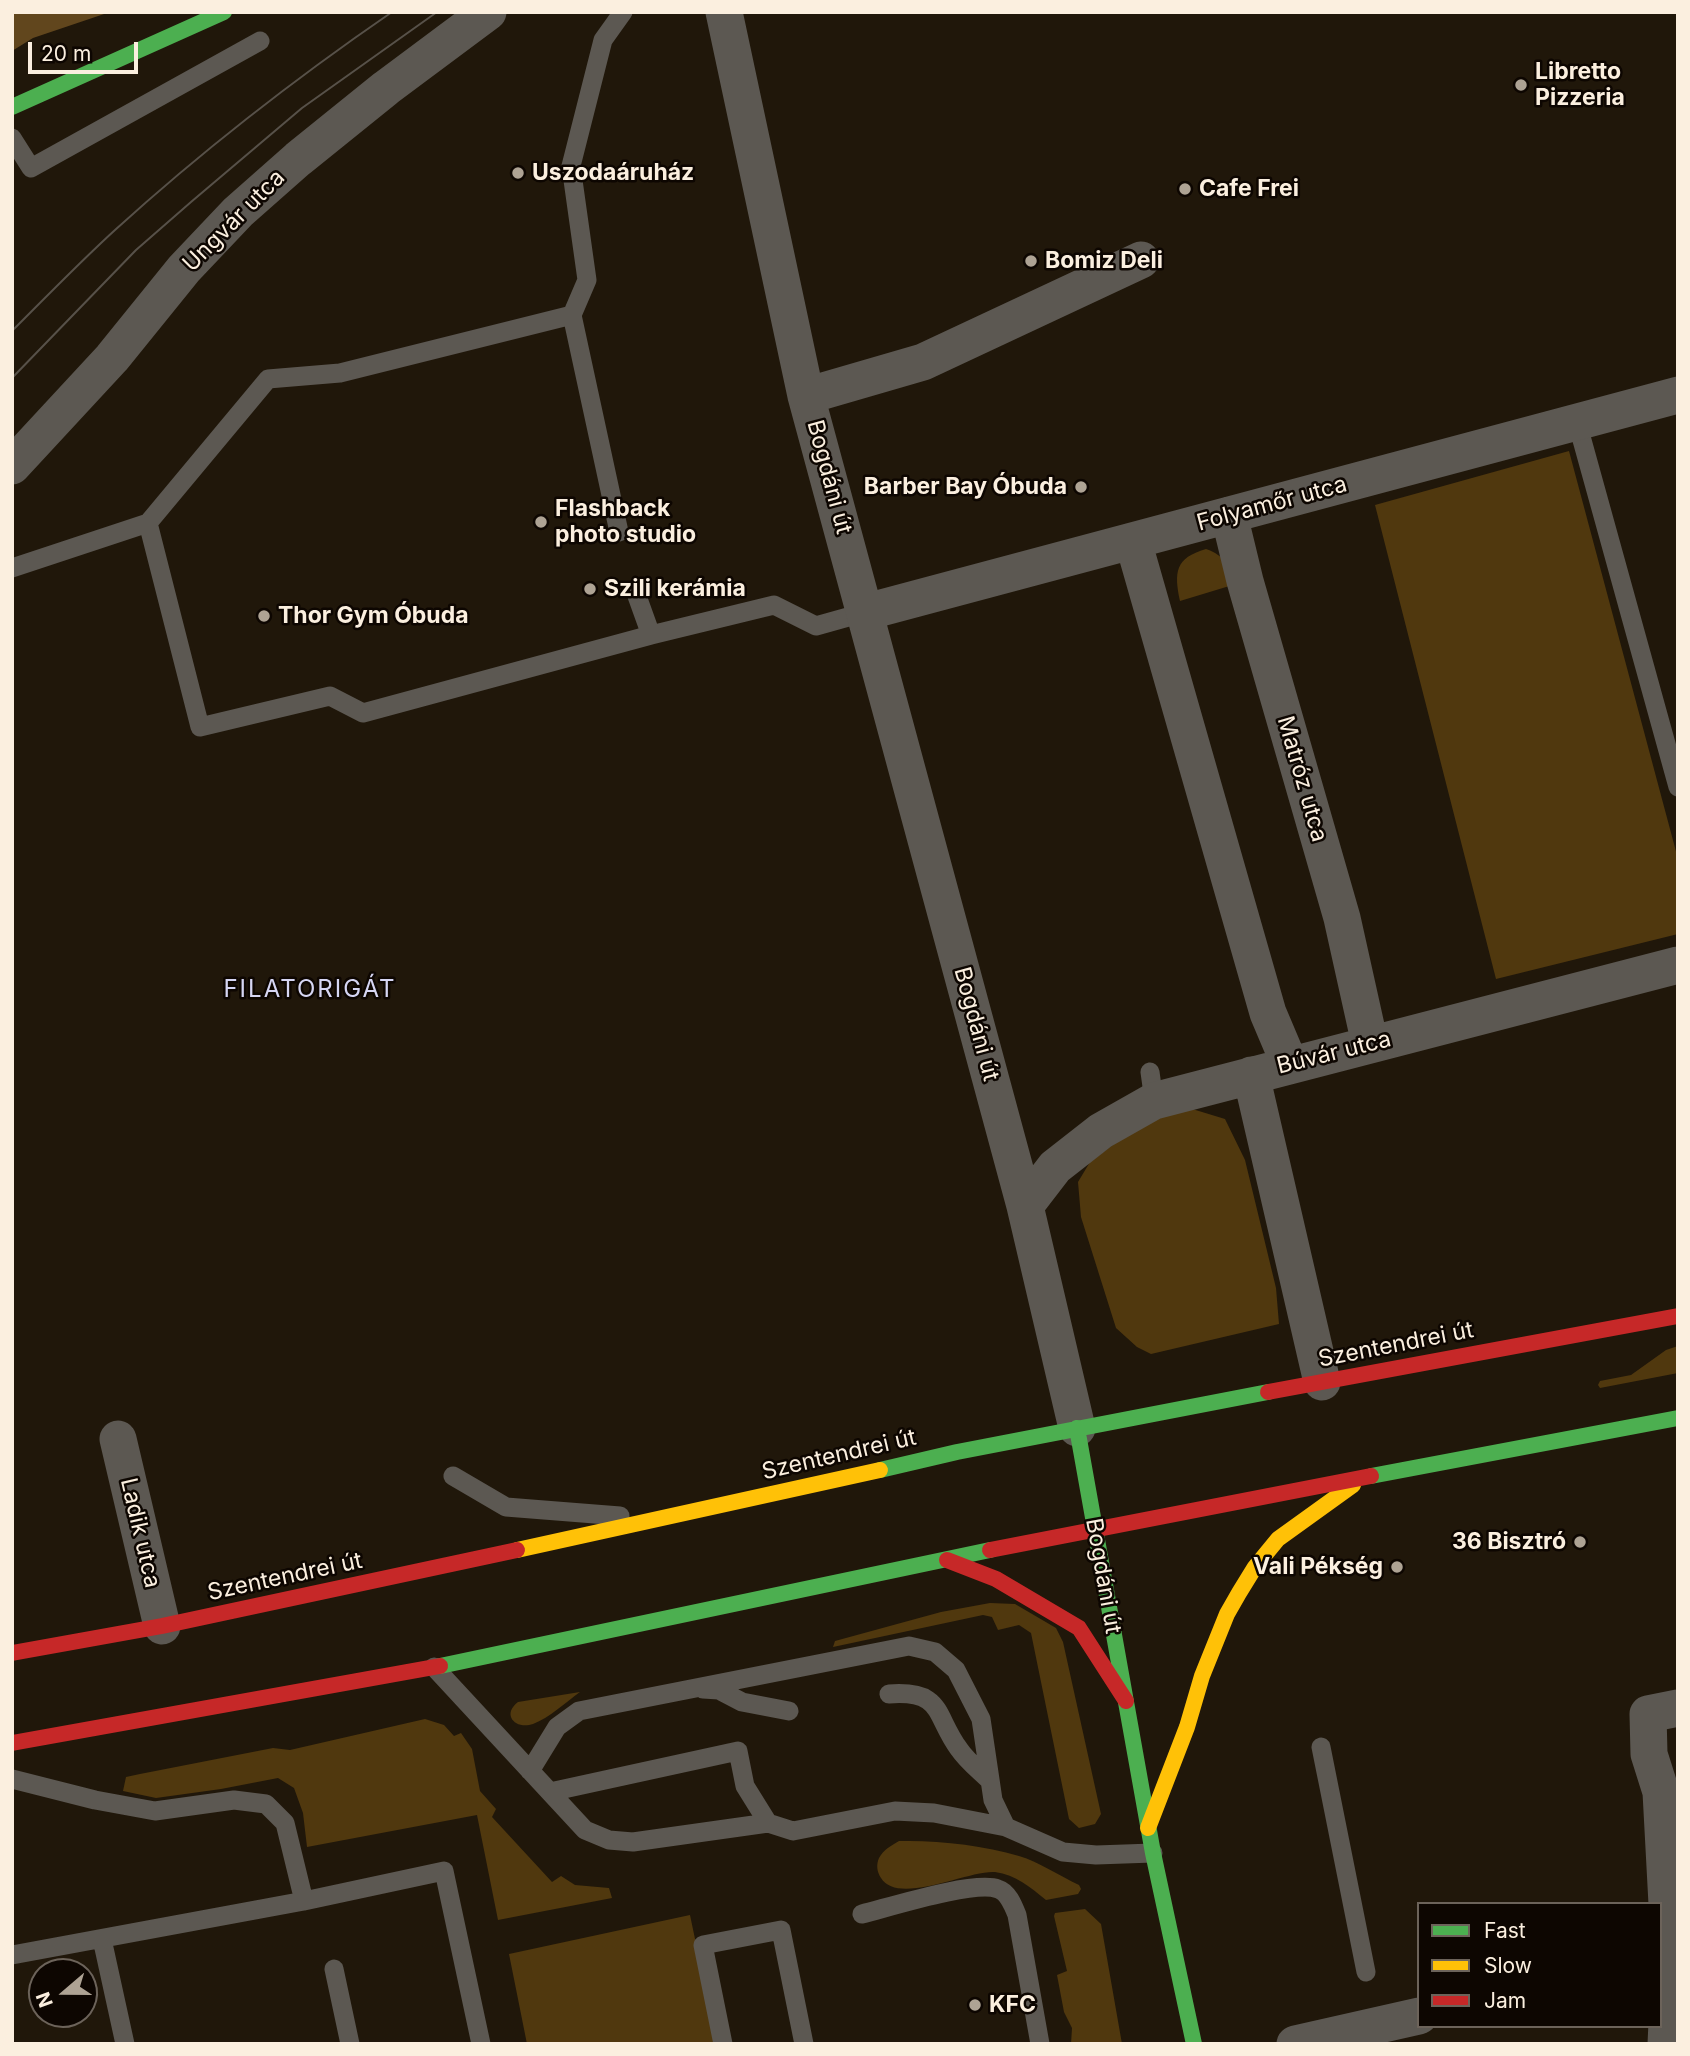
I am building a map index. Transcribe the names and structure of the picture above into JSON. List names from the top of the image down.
{
  "streets": {
    "main road": ["Bogdáni út", "Szentendrei út"],
    "street": [
      "Ungvár utca",
      "Folyamőr utca",
      "Matróz utca",
      "Búvár utca",
      "Ladik utca"
    ]
  },
  "crossings": [
    ["Bogdáni út", "Folyamőr utca"],
    ["Bogdáni út", "Búvár utca"],
    ["Bogdáni út", "Szentendrei út"],
    ["Folyamőr utca", "Matróz utca"],
    ["Matróz utca", "Búvár utca"],
    ["Szentendrei út", "Ladik utca"]
  ],
  "districts": ["FILATORIGÁT"],
  "places": [
    "Libretto Pizzeria",
    "Uszodaáruház",
    "Cafe Frei",
    "Bomiz Deli",
    "Barber Bay Óbuda",
    "Flashback photo studio",
    "Szili kerámia",
    "Thor Gym Óbuda",
    "36 Bisztró",
    "Vali Pékség",
    "KFC"
  ],
  "legend": ["Fast", "Slow", "Jam"],
  "scale_bar": "20 m",
  "north": "left"
}
